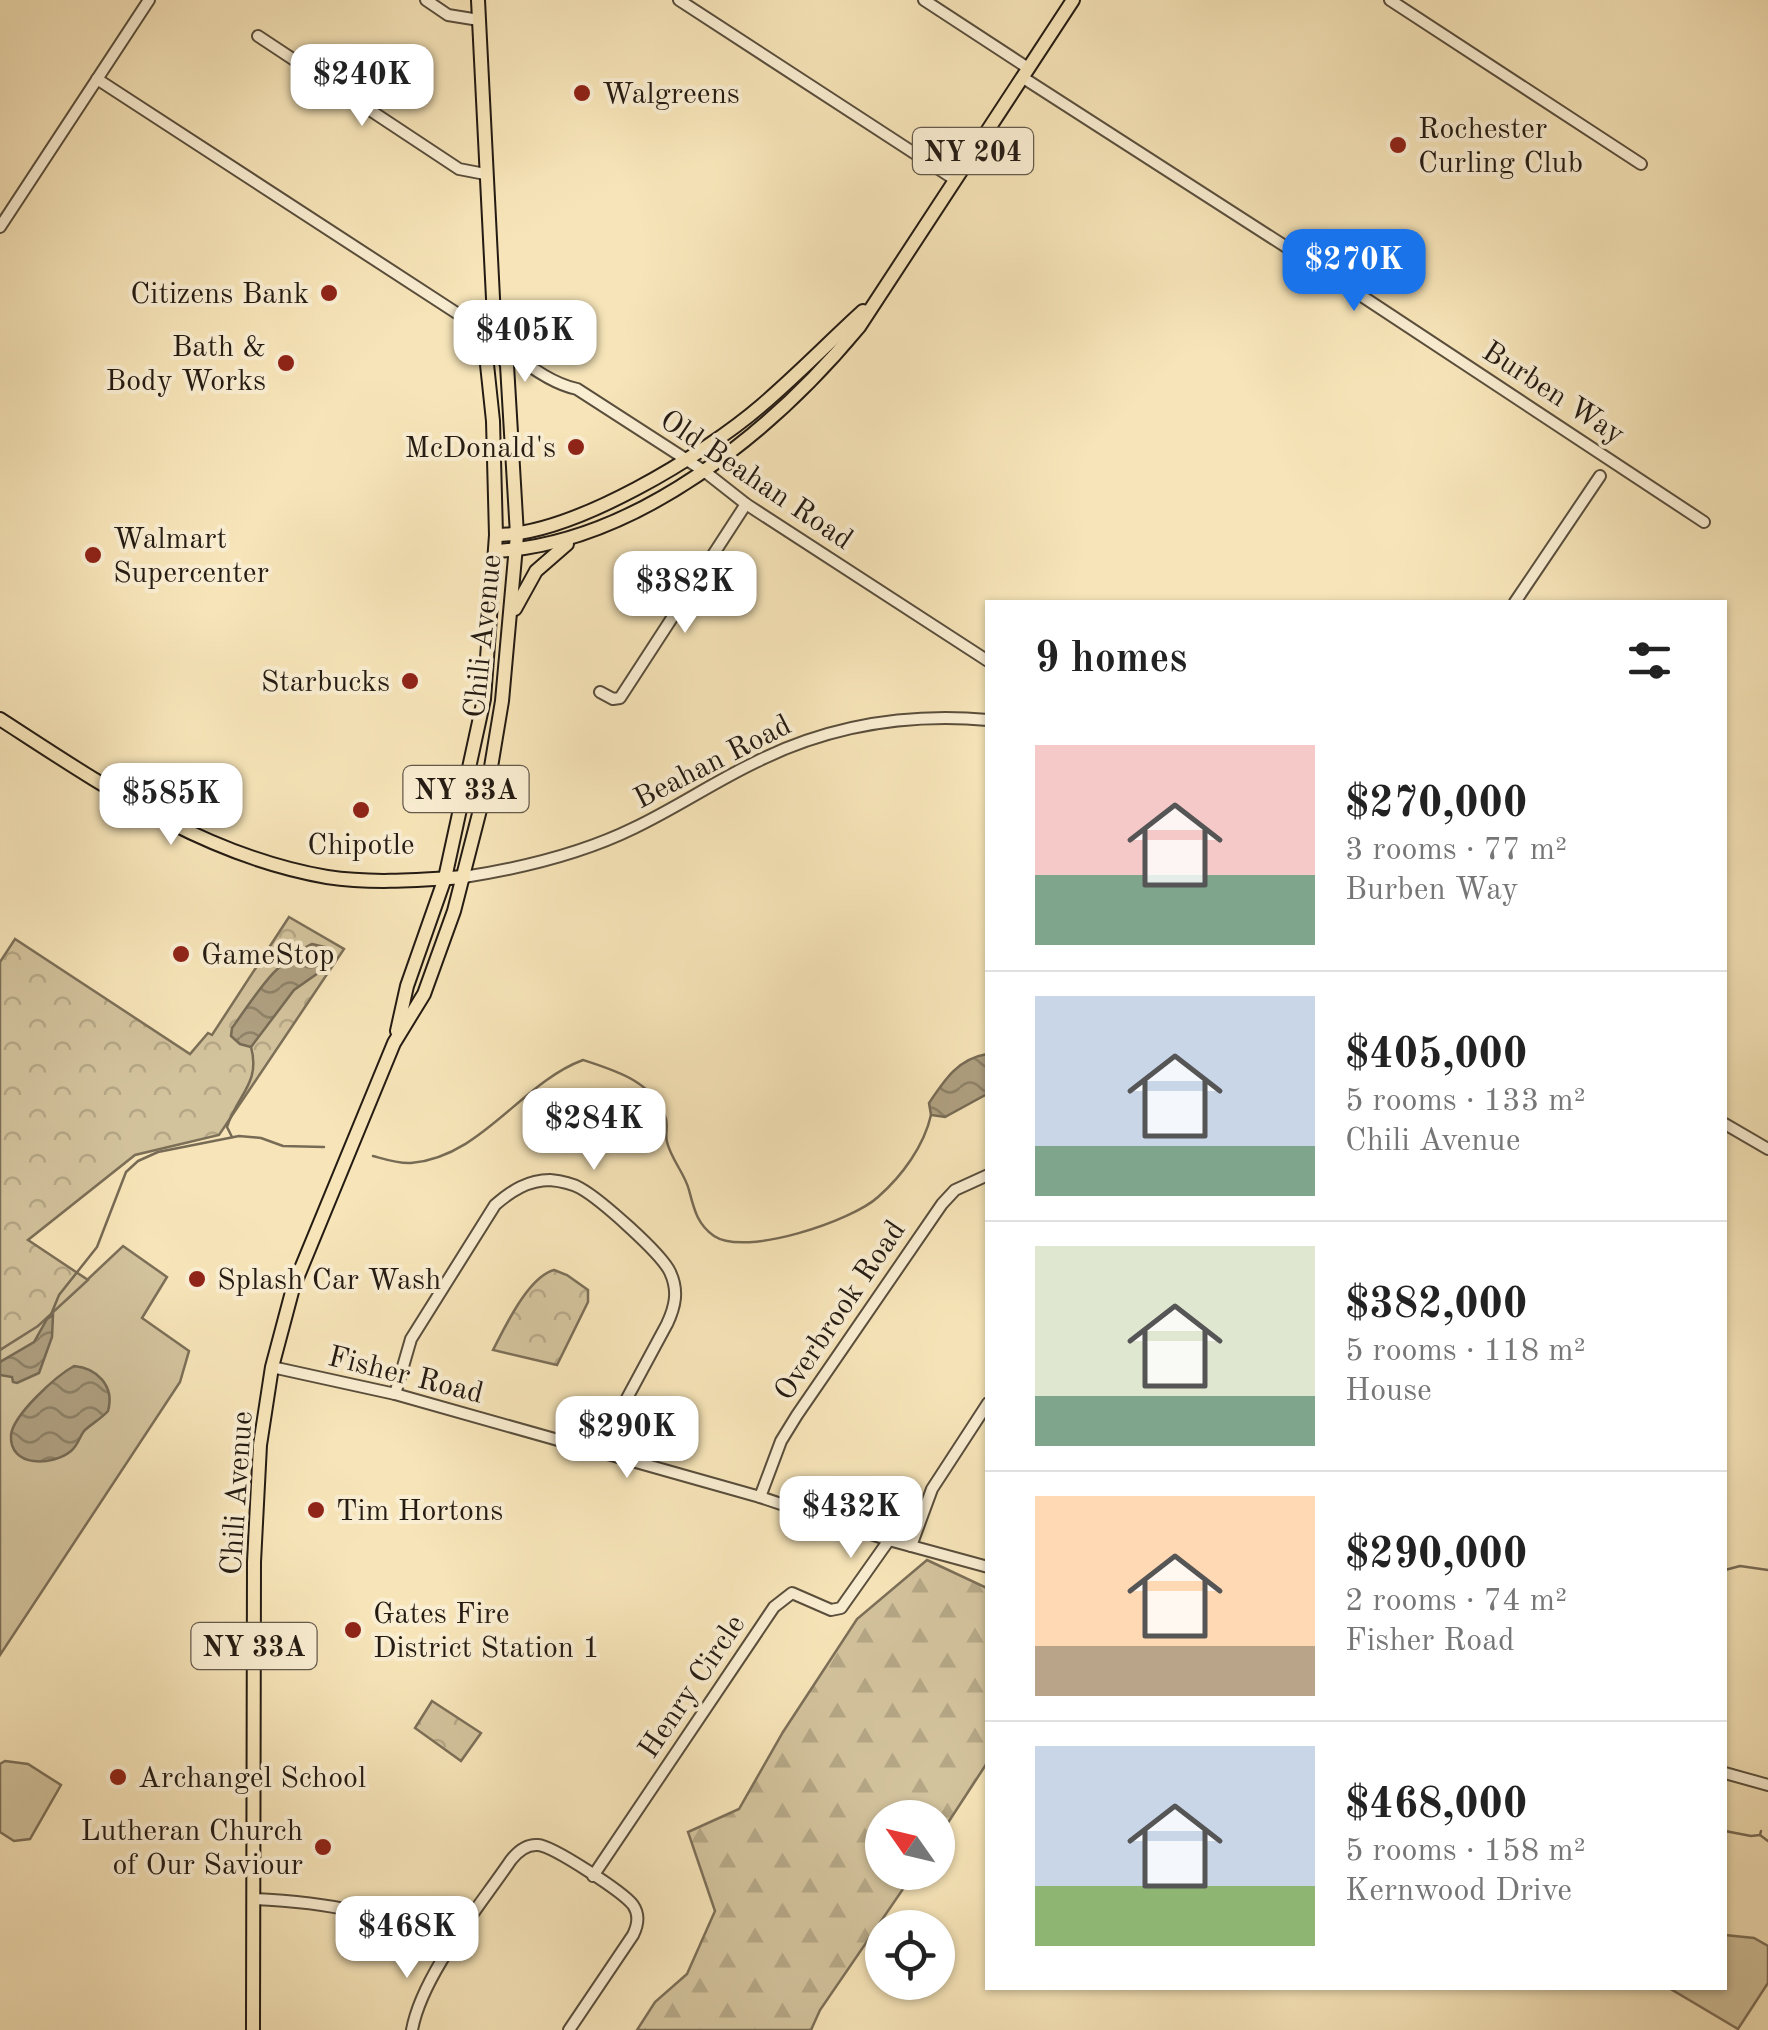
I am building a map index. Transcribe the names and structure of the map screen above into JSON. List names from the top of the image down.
{
  "streets": {
    "main road": ["NY 204", "Chili Avenue", "NY 33A"],
    "street": [
      "Burben Way",
      "Old Beahan Road",
      "Beahan Road",
      "Overbrook Road",
      "Fisher Road",
      "Henry Circle"
    ]
  },
  "crossings": [
    ["NY 204", "Burben Way"],
    ["NY 204", "Old Beahan Road"],
    ["NY 204", "Chili Avenue"],
    ["Old Beahan Road", "Chili Avenue"],
    ["Chili Avenue", "Beahan Road"],
    ["Chili Avenue", "Fisher Road"],
    ["Overbrook Road", "Fisher Road"],
    ["Fisher Road", "Henry Circle"]
  ],
  "places": [
    "Walgreens",
    "Rochester Curling Club",
    "Citizens Bank",
    "Bath & Body Works",
    "McDonald's",
    "Walmart Supercenter",
    "Starbucks",
    "Chipotle",
    "GameStop",
    "Splash Car Wash",
    "Tim Hortons",
    "Gates Fire District Station 1",
    "Archangel School",
    "Lutheran Church of Our Saviour"
  ],
  "north": "top left",
  "page": {
    "price": [
      "$240K",
      "$270K",
      "$405K",
      "$382K",
      "$585K",
      "$284K",
      "$290K",
      "$432K",
      "$468K"
    ],
    "heading": "9 homes",
    "list": [
      {
        "name": "$270,000",
        "note": "3 rooms · 77 m² · Burben Way"
      },
      {
        "name": "$405,000",
        "note": "5 rooms · 133 m² · Chili Avenue"
      },
      {
        "name": "$382,000",
        "note": "5 rooms · 118 m² · House"
      },
      {
        "name": "$290,000",
        "note": "2 rooms · 74 m² · Fisher Road"
      },
      {
        "name": "$468,000",
        "note": "5 rooms · 158 m² · Kernwood Drive"
      }
    ]
  }
}
